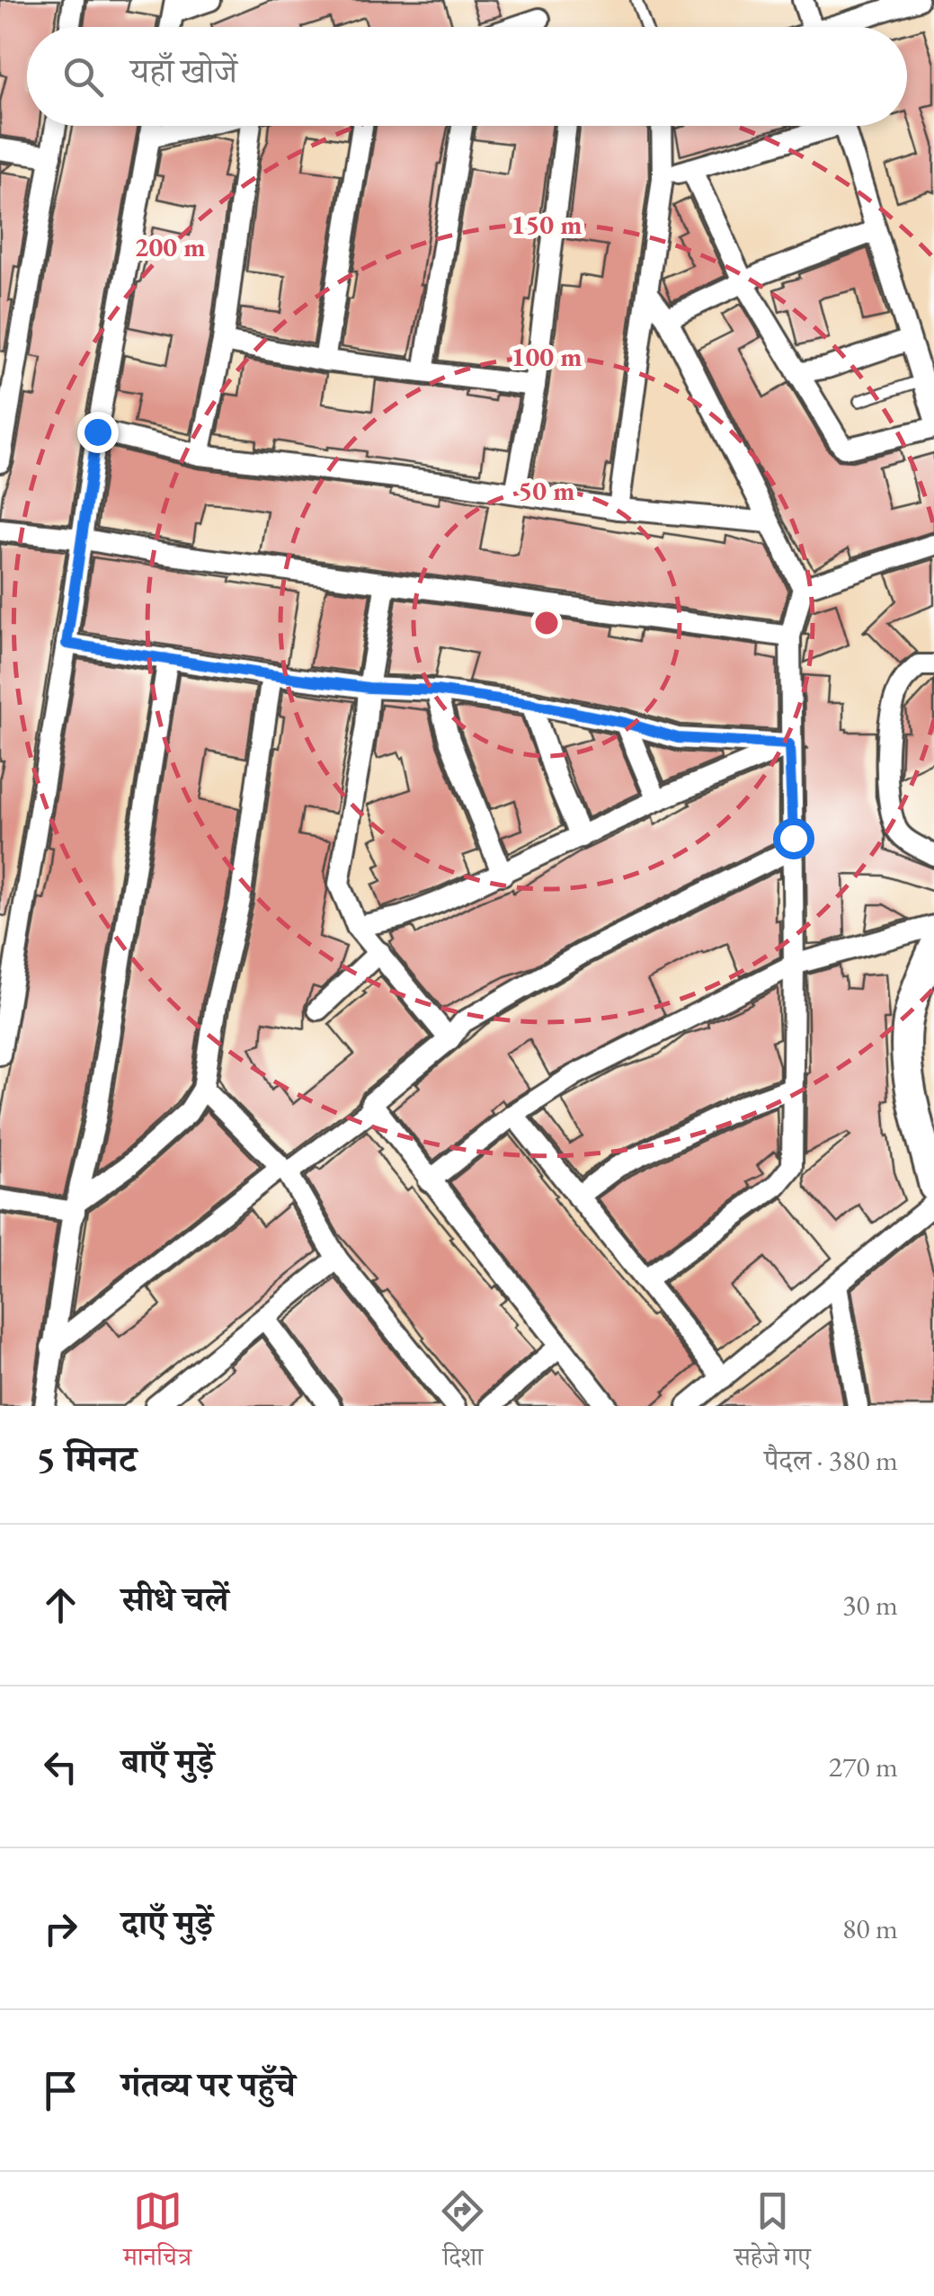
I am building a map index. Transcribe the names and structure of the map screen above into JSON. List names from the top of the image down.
{
  "page": {
    "search": "यहाँ खोजें",
    "heading": ["5 मिनट", "पैदल · 380 m"],
    "list": [
      ["सीधे चलें", "30 m"],
      ["बाएँ मुड़ें", "270 m"],
      ["दाएँ मुड़ें", "80 m"],
      "गंतव्य पर पहुँचे"
    ],
    "nav": ["मानचित्र", "दिशा", "सहेजे गए"]
  },
  "rings": [
    "150 m",
    "200 m",
    "100 m",
    "50 m"
  ]
}
